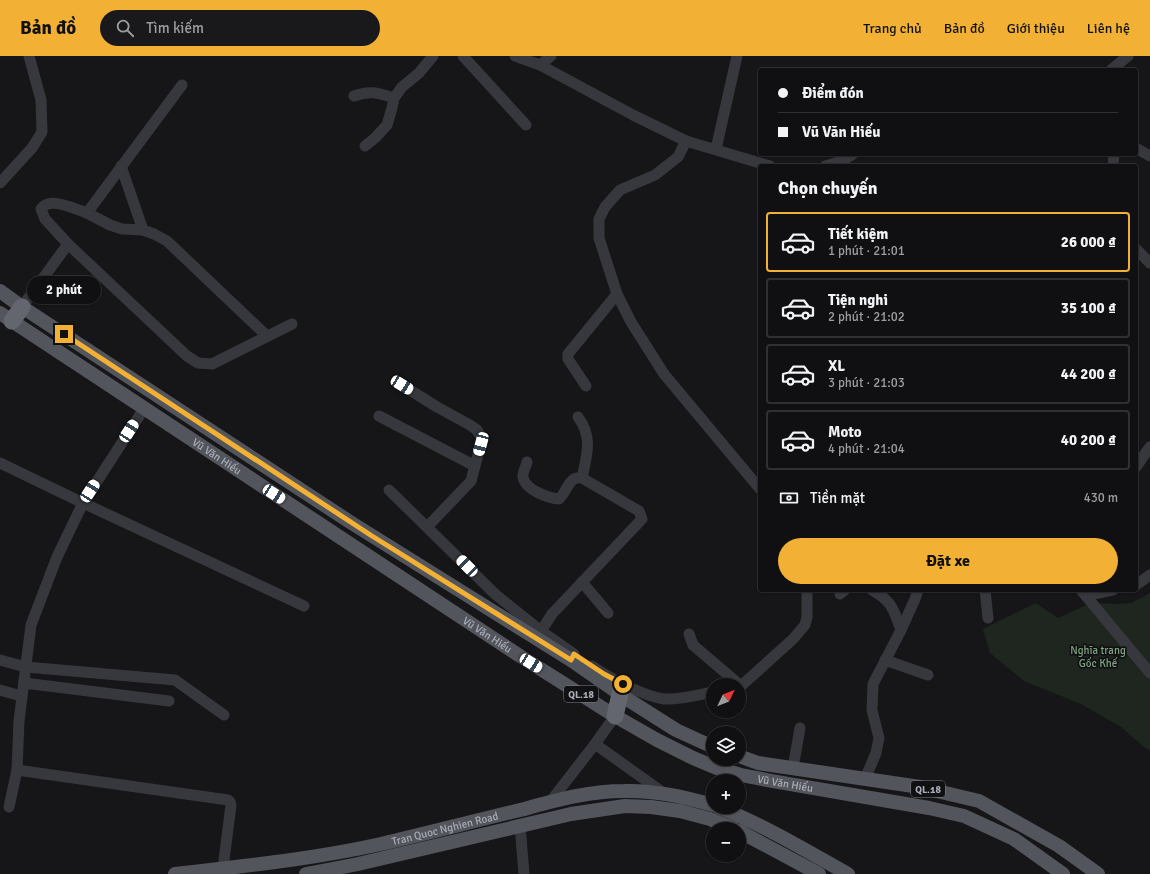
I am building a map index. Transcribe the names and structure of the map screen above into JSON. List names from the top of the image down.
{
  "streets": {
    "main road": ["Vũ Văn Hiếu", "QL.18", "Tran Quoc Nghien Road"]
  },
  "parks": ["Nghĩa trang Gốc Khế"],
  "north": "top right",
  "page": {
    "header": "Bản đồ",
    "search": "Tìm kiếm",
    "nav": [
      "Trang chủ",
      "Bản đồ",
      "Giới thiệu",
      "Liên hệ"
    ],
    "banner": ["Điểm đón", "Vũ Văn Hiếu"],
    "heading": "Chọn chuyến",
    "list": [
      {
        "name": "Tiết kiệm",
        "note": "1 phút · 21:01",
        "value": "26 000 ₫"
      },
      {
        "name": "Tiện nghi",
        "note": "2 phút · 21:02",
        "value": "35 100 ₫"
      },
      {
        "name": "XL",
        "note": "3 phút · 21:03",
        "value": "44 200 ₫"
      },
      {
        "name": "Moto",
        "note": "4 phút · 21:04",
        "value": "40 200 ₫"
      }
    ],
    "bubble": "2 phút",
    "pay": ["Tiền mặt", "430 m"],
    "buttons": "Đặt xe",
    "map_buttons": ["+", "−"]
  }
}
